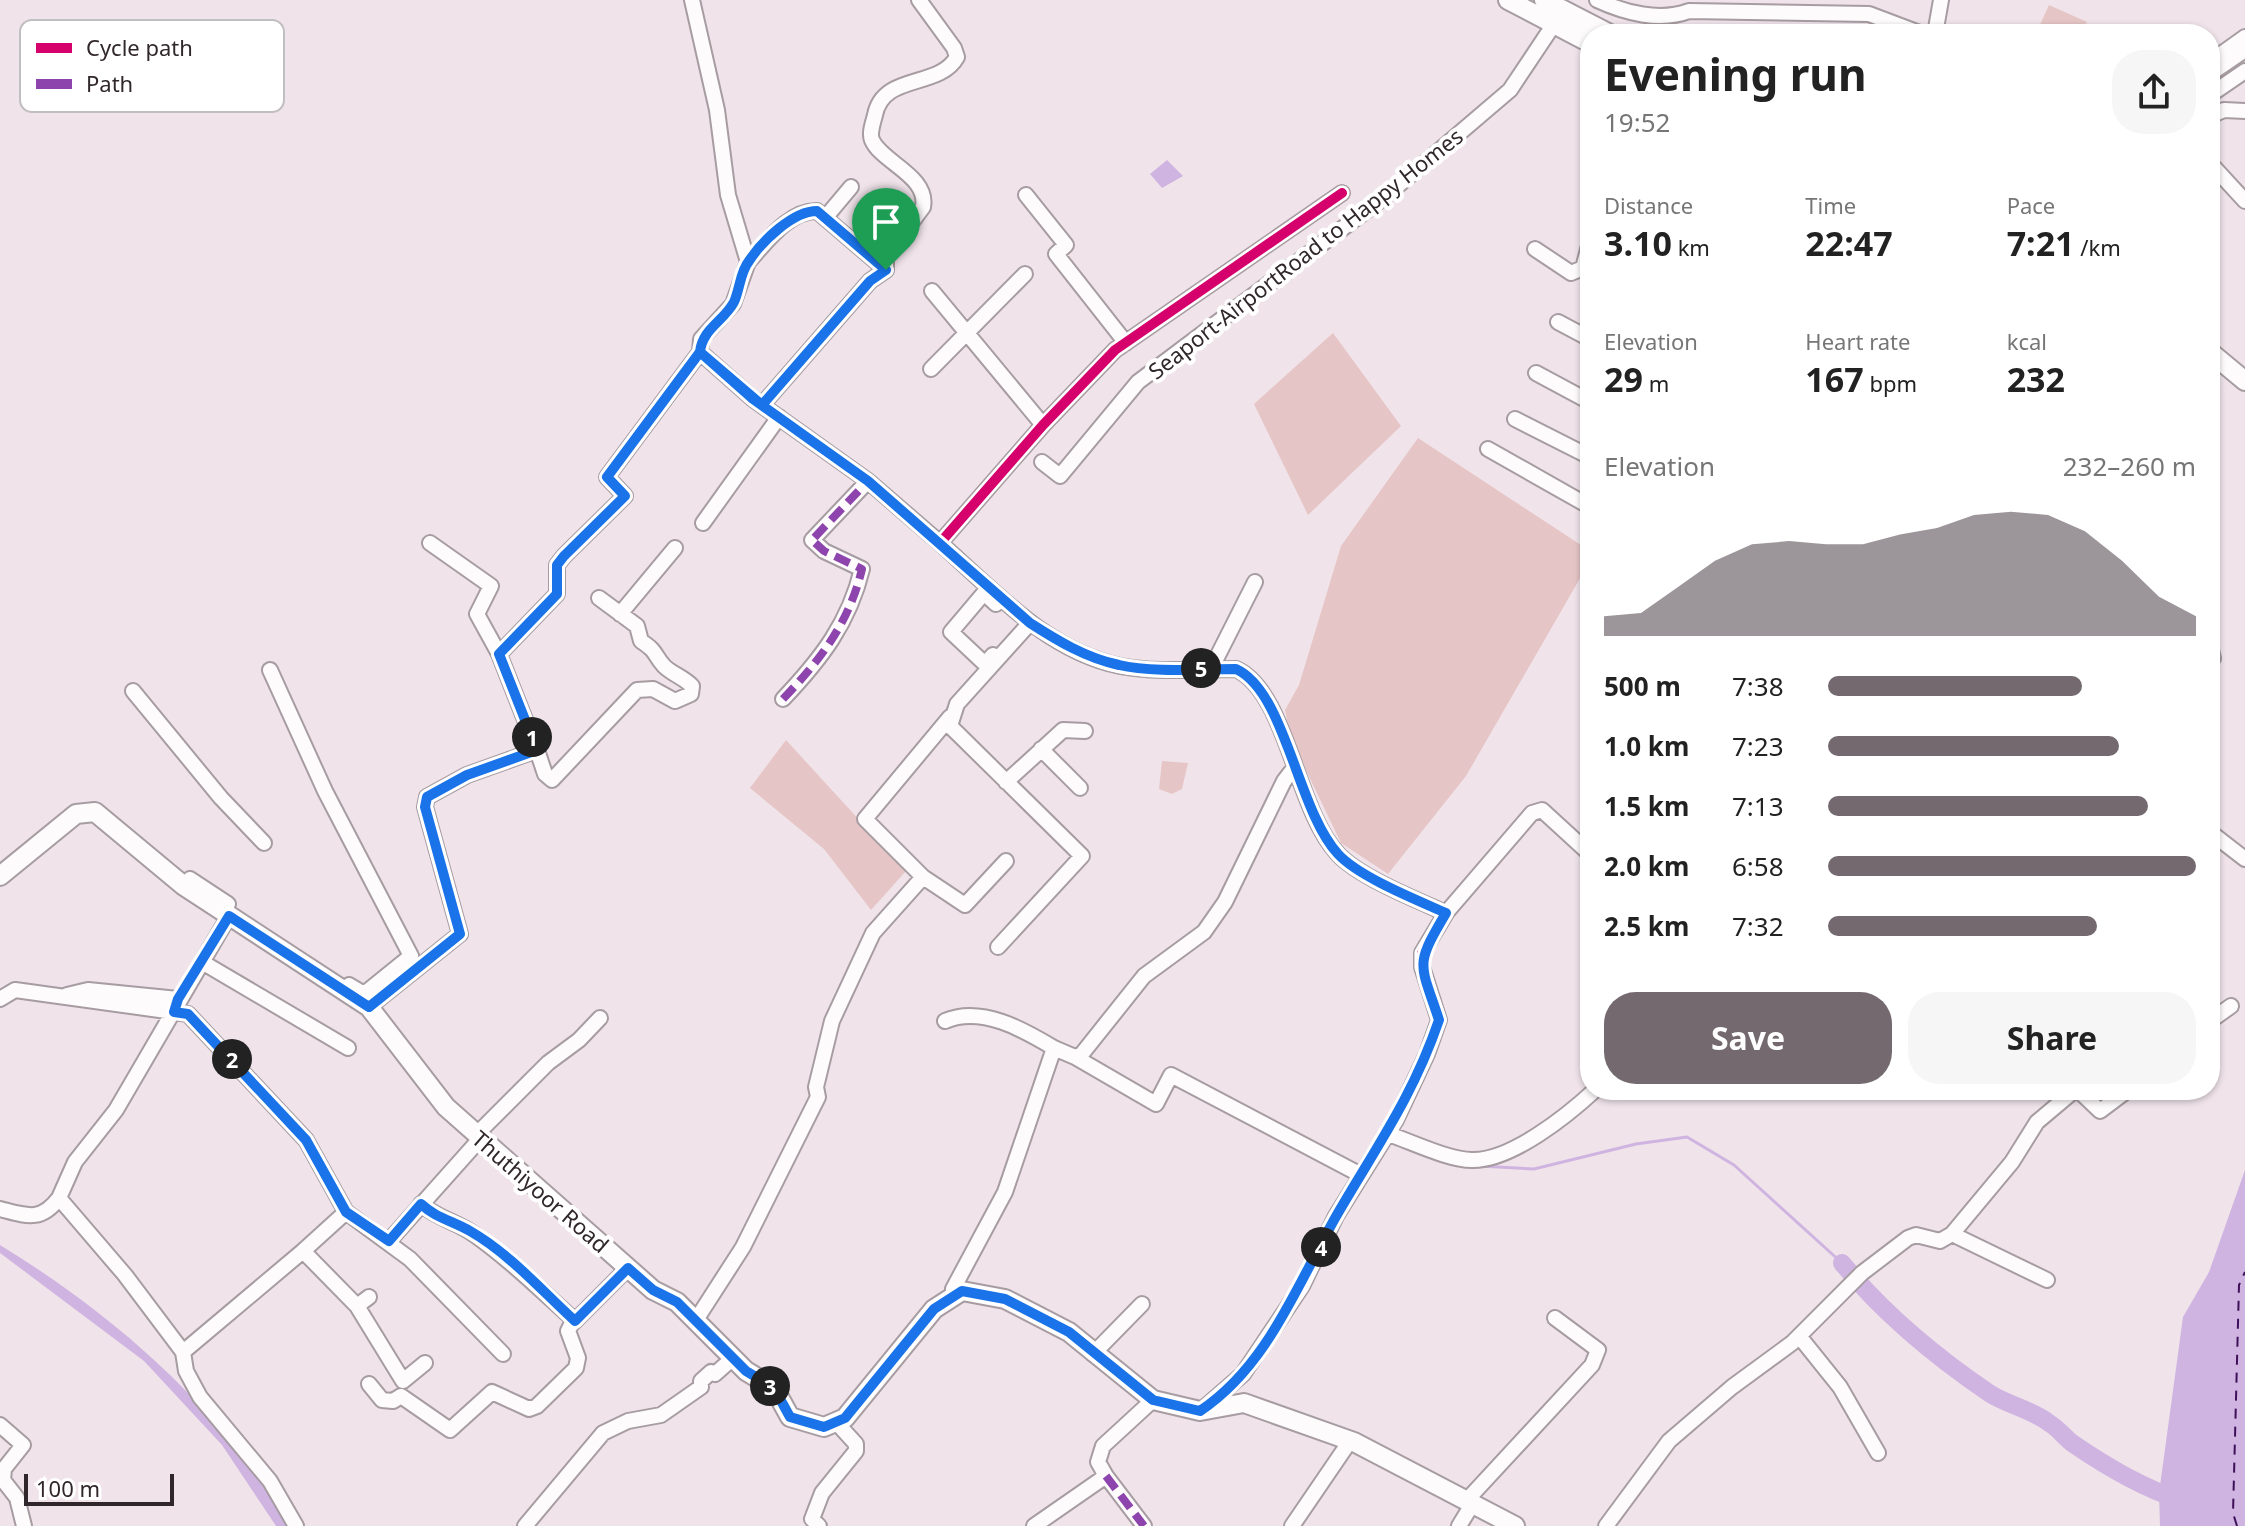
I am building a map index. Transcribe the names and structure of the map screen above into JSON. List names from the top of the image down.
{
  "streets": {
    "main road": ["Thuthiyoor Road"],
    "street": ["Seaport-AirportRoad to Happy Homes"]
  },
  "legend": ["Cycle path", "Path"],
  "scale_bar": "100 m",
  "page": {
    "heading": ["Evening run", "19:52"],
    "stats": [
      ["Distance", "3.10 km"],
      ["Time", "22:47"],
      ["Pace", "7:21 /km"],
      ["Elevation", "29 m"],
      ["Heart rate", "167 bpm"],
      ["kcal", "232"]
    ],
    "chart": ["Elevation", "232–260 m"],
    "pins": [
      "5",
      "1",
      "2",
      "4",
      "3"
    ],
    "list": [
      {
        "name": "500 m",
        "note": "7:38"
      },
      {
        "name": "1.0 km",
        "note": "7:23"
      },
      {
        "name": "1.5 km",
        "note": "7:13"
      },
      {
        "name": "2.0 km",
        "note": "6:58"
      },
      {
        "name": "2.5 km",
        "note": "7:32"
      }
    ],
    "buttons": ["Save", "Share"],
    "scale": "100 m"
  }
}
